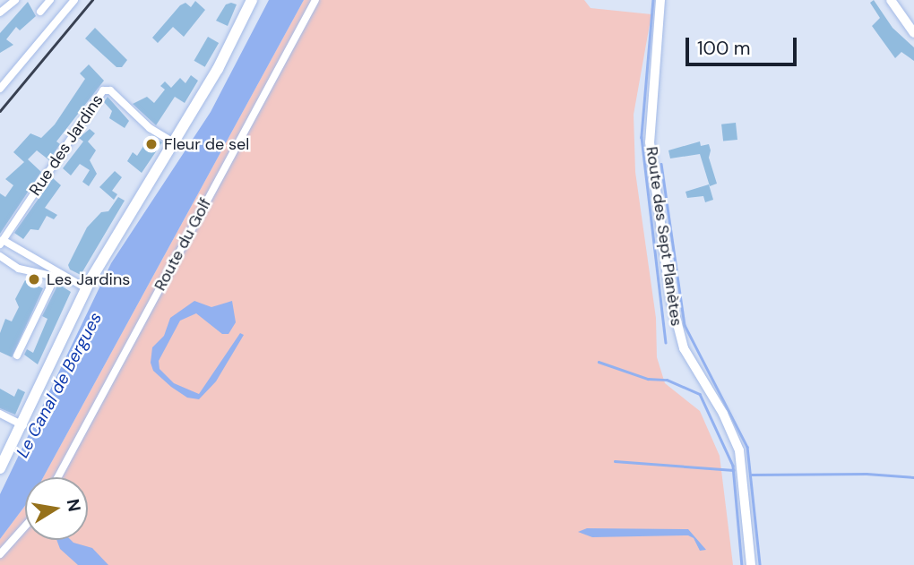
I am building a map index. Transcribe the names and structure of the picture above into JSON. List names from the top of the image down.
{
  "streets": {
    "main road": ["Route des Sept Planètes"],
    "street": ["Rue des Jardins", "Route du Golf"]
  },
  "water": ["Le Canal de Bergues"],
  "places": ["Fleur de sel", "Les Jardins"],
  "scale_bar": "100 m",
  "north": "right"
}
